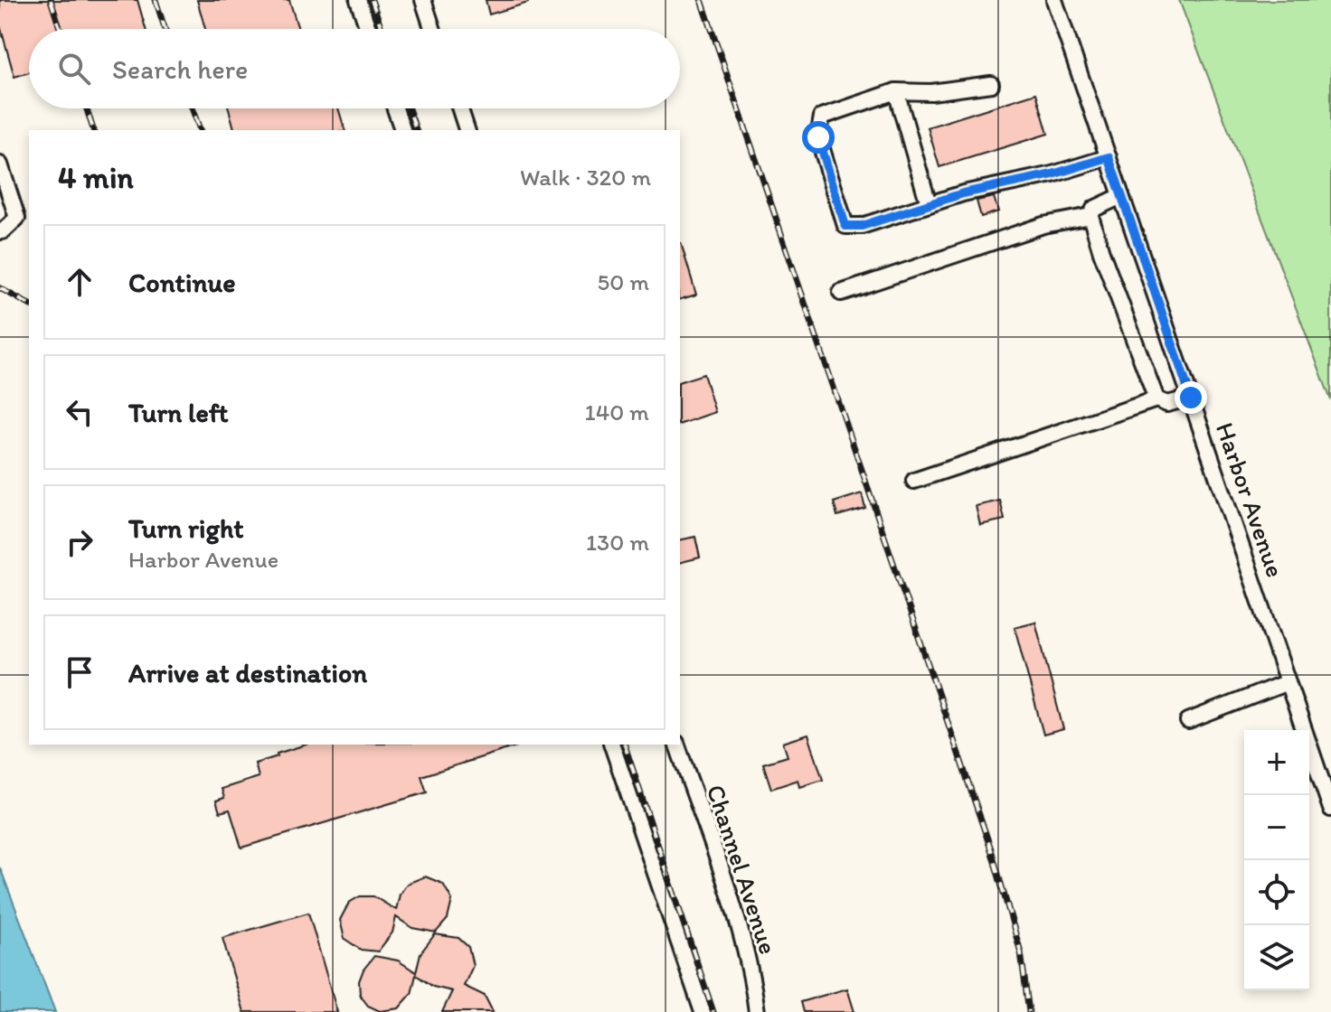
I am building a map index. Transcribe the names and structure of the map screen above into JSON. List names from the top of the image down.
{
  "streets": {
    "street": ["Harbor Avenue", "Channel Avenue"]
  },
  "page": {
    "search": "Search here",
    "heading": ["4 min", "Walk · 320 m"],
    "list": [
      ["Continue", "50 m"],
      ["Turn left", "140 m"],
      ["Turn right", "Harbor Avenue", "130 m"],
      "Arrive at destination"
    ],
    "map_buttons": ["+", "−"]
  }
}
